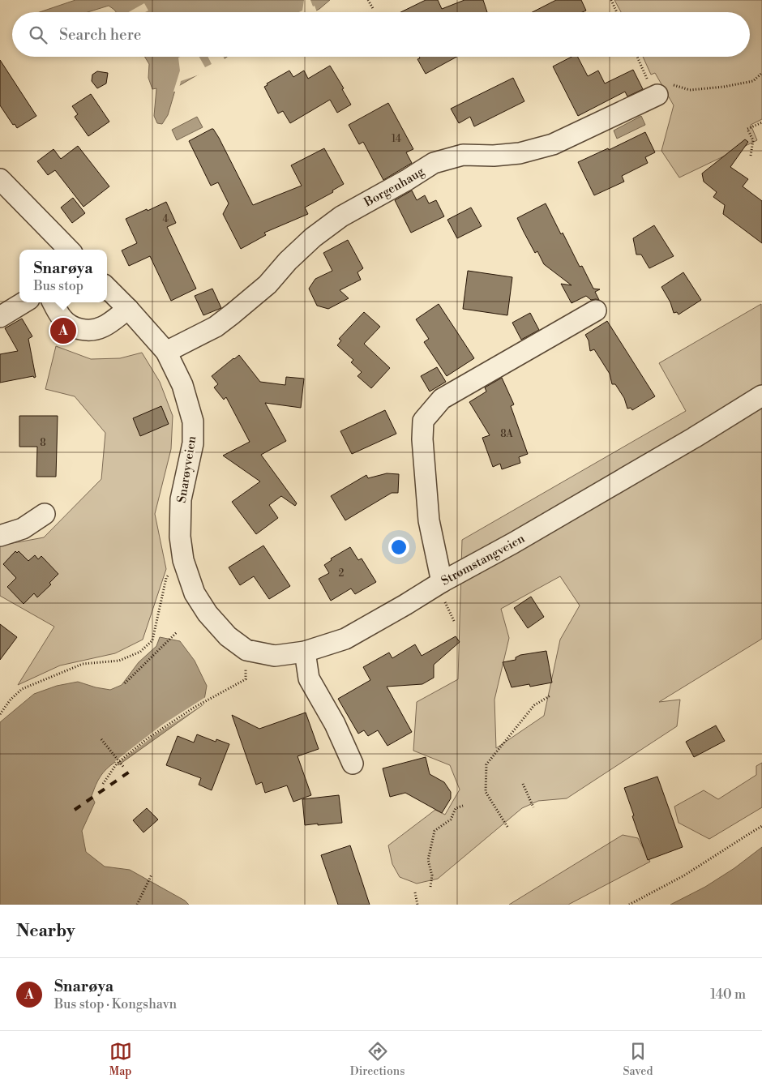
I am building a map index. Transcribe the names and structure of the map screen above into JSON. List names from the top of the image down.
{
  "streets": {
    "street": ["Borgenhaug", "Snarøyveien", "Strømstangveien"]
  },
  "crossings": [
    ["Borgenhaug", "Snarøyveien"],
    ["Snarøyveien", "Strømstangveien"]
  ],
  "house_numbers": [
    "14",
    "4",
    "8A",
    "8",
    "2"
  ],
  "page": {
    "search": "Search here",
    "popup": ["Snarøya", "Bus stop"],
    "pins": "A",
    "heading": "Nearby",
    "list": [
      {
        "mark": "A",
        "name": "Snarøya",
        "note": "Bus stop · Kongshavn",
        "value": "140 m"
      }
    ],
    "nav": ["Map", "Directions", "Saved"]
  }
}
